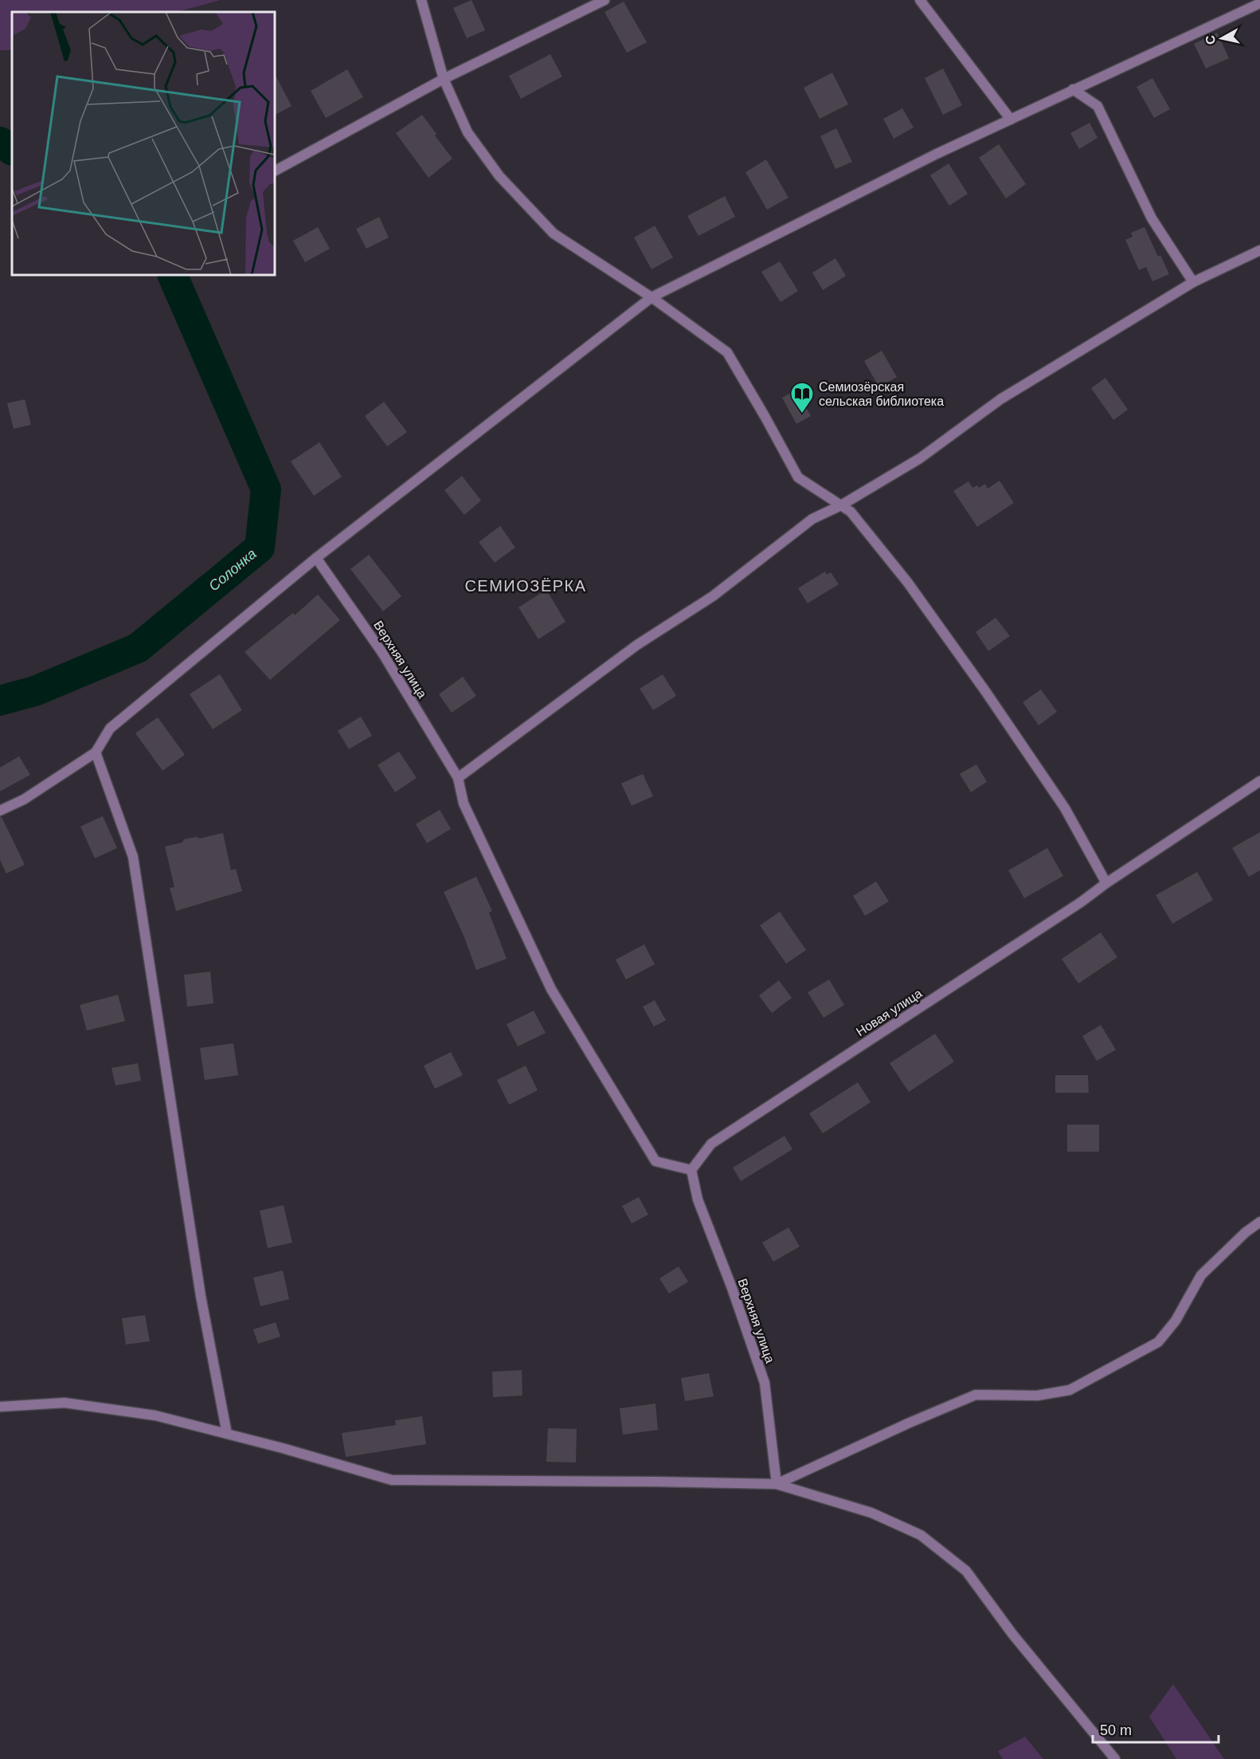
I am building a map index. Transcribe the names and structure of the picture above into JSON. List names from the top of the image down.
{
  "streets": {
    "street": ["Верхняя улица", "Новая улица"]
  },
  "crossings": [
    ["Верхняя улица", "Новая улица"]
  ],
  "districts": ["СЕМИОЗЁРКА"],
  "water": ["Солонка"],
  "places": {
    "library": ["Семиозёрская сельская библиотека"]
  },
  "scale_bar": "50 m",
  "north": "left"
}
